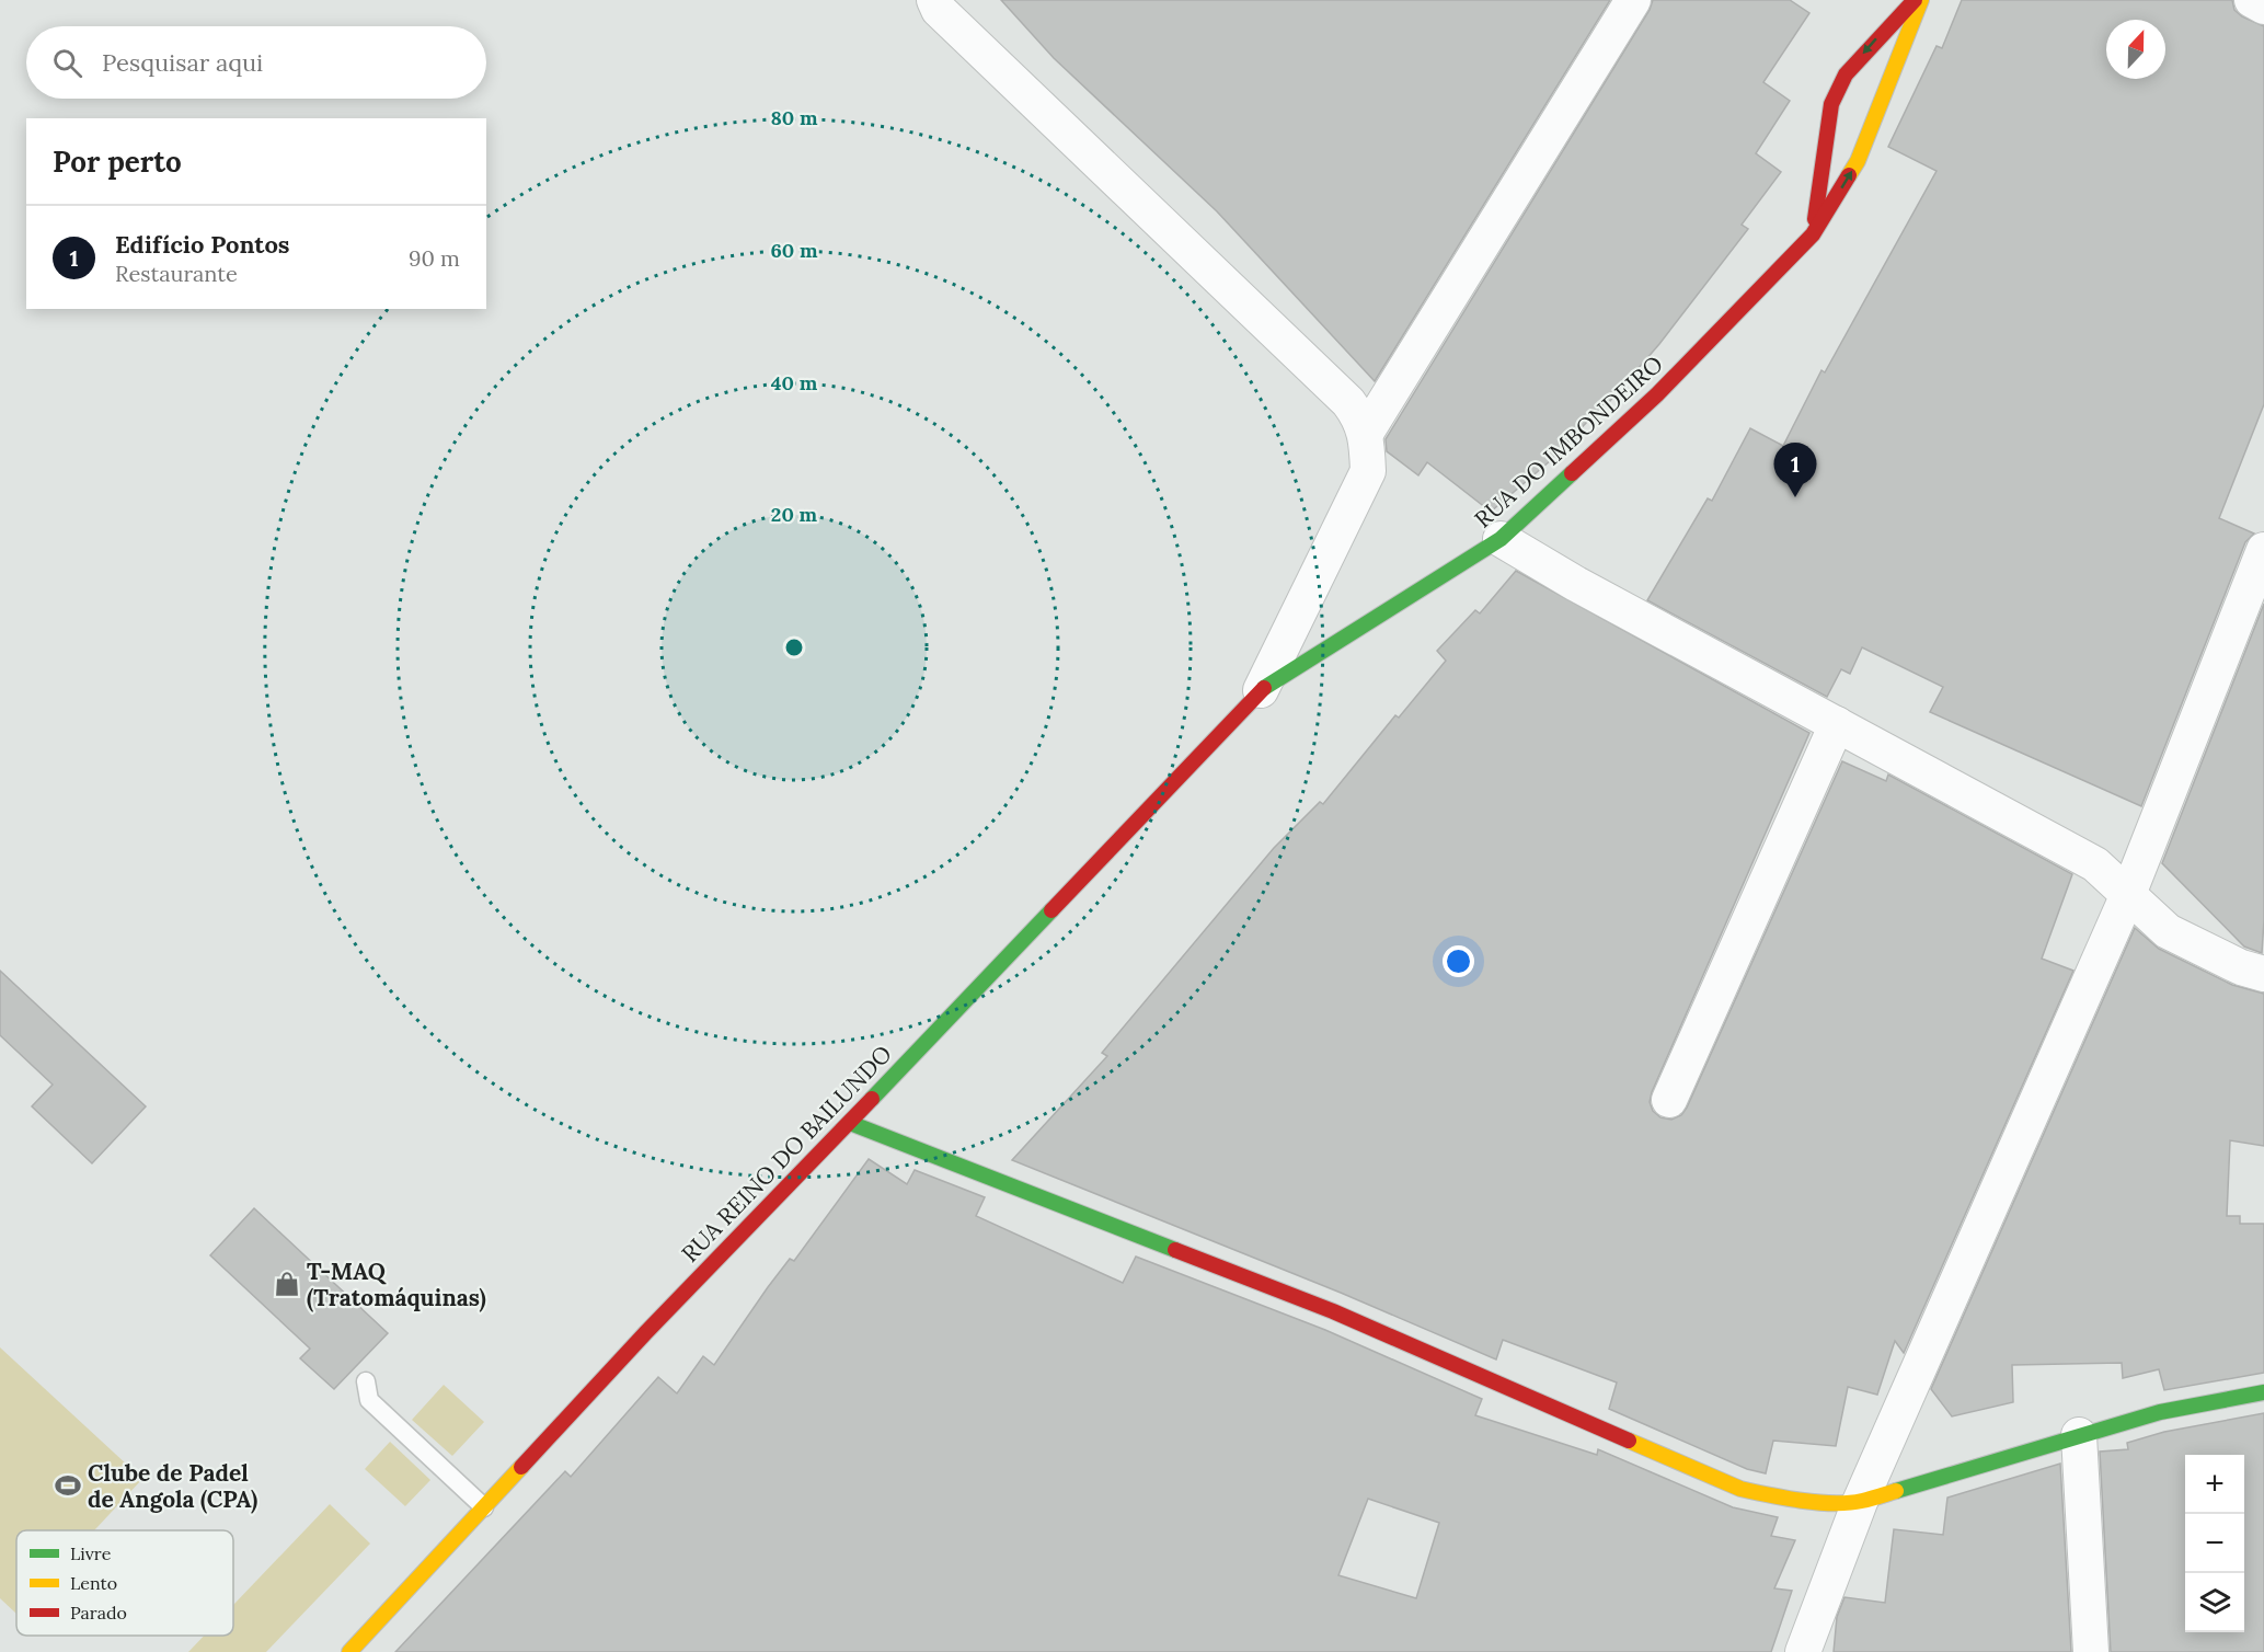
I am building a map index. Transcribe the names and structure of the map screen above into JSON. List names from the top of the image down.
{
  "streets": {
    "street": ["RUA DO IMBONDEIRO", "RUA REINO DO BAILUNDO"]
  },
  "crossings": [
    ["RUA DO IMBONDEIRO", "RUA REINO DO BAILUNDO"]
  ],
  "places": {
    "shop": ["T-MAQ (Tratomáquinas)"],
    "sports": ["Clube de Padel de Angola (CPA)"]
  },
  "legend": ["Livre", "Lento", "Parado"],
  "north": "top",
  "page": {
    "search": "Pesquisar aqui",
    "heading": "Por perto",
    "list": [
      {
        "mark": "1",
        "name": "Edifício Pontos",
        "note": "Restaurante",
        "value": "90 m"
      }
    ],
    "pins": "1",
    "map_buttons": ["+", "−"]
  },
  "rings": [
    "80 m",
    "60 m",
    "40 m",
    "20 m"
  ]
}
